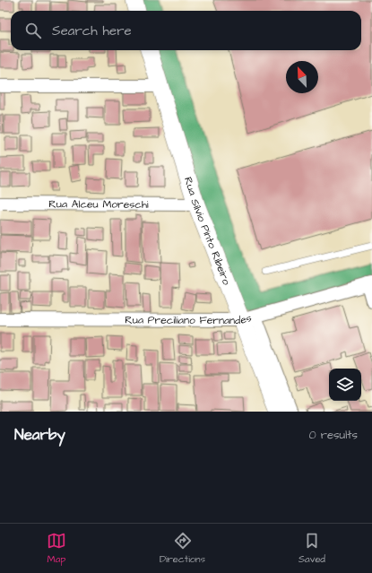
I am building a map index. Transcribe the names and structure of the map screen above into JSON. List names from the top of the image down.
{
  "streets": {
    "street": ["Rua Alceu Moreschi", "Rua Sílvio Pinto Ribeiro", "Rua Preciliano Fernandes"]
  },
  "crossings": [
    ["Rua Alceu Moreschi", "Rua Sílvio Pinto Ribeiro"],
    ["Rua Sílvio Pinto Ribeiro", "Rua Preciliano Fernandes"]
  ],
  "north": "top left",
  "page": {
    "search": "Search here",
    "heading": ["Nearby", "0 results"],
    "nav": ["Map", "Directions", "Saved"]
  }
}
